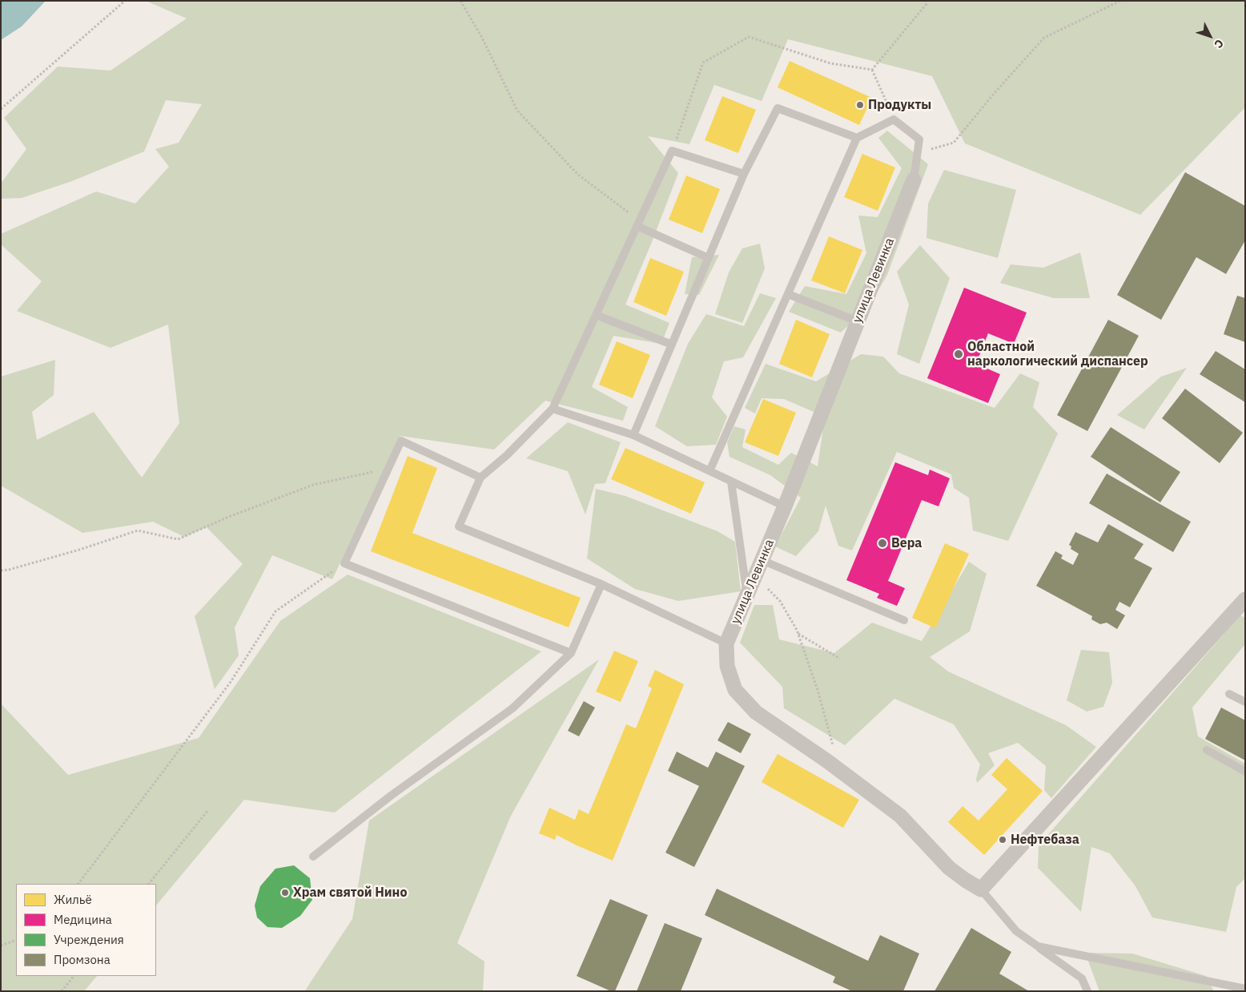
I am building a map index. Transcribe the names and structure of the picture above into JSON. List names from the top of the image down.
{
  "streets": {
    "street": ["улица Левинка"]
  },
  "places": [
    "Продукты",
    "Областной наркологический диспансер",
    "Вера",
    "Нефтебаза",
    "Храм святой Нино"
  ],
  "legend": [
    "Жильё",
    "Медицина",
    "Учреждения",
    "Промзона"
  ],
  "north": "bottom right"
}
